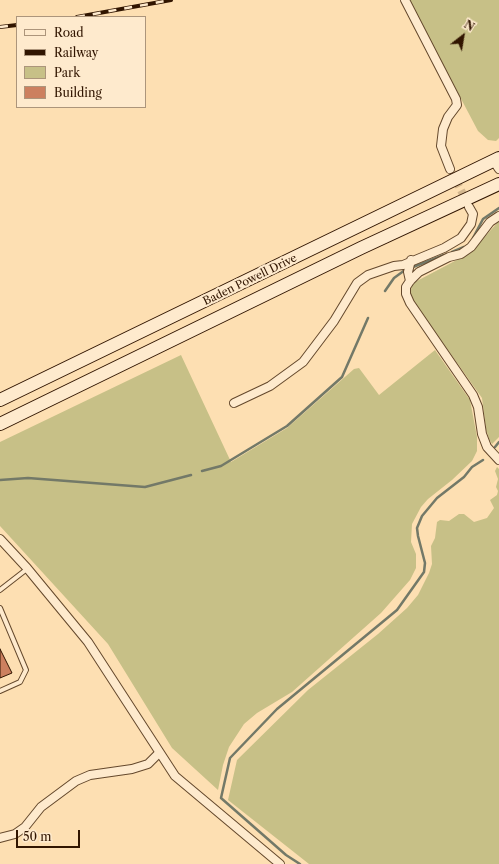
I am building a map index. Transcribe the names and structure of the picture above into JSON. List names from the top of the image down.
{
  "streets": {
    "main road": ["Baden Powell Drive"]
  },
  "legend": [
    "Road",
    "Railway",
    "Park",
    "Building"
  ],
  "scale_bar": "50 m",
  "north": "top right"
}
